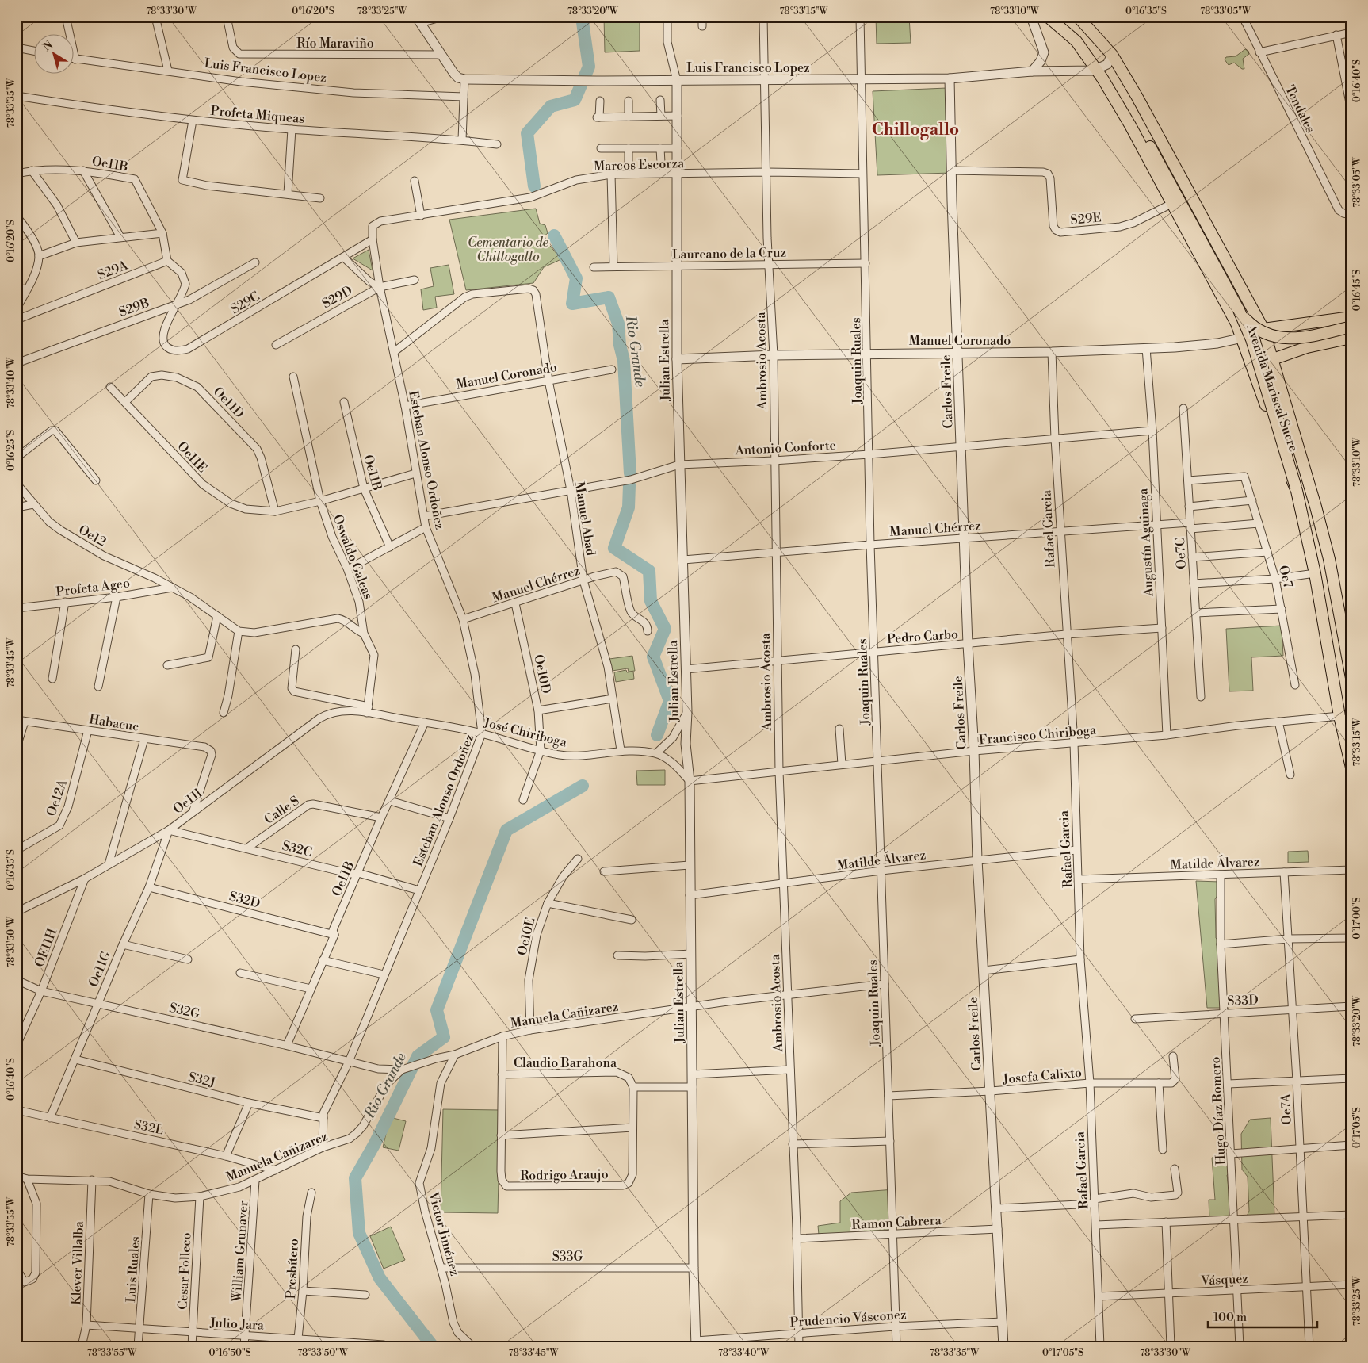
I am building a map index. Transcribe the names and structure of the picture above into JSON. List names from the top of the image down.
{
  "streets": {
    "main road": ["Avenida Mariscal Sucre"],
    "street": [
      "Río Maraviño",
      "Luis Francisco Lopez",
      "Tendales",
      "Profeta Miqueas",
      "Oe11B",
      "Marcos Escorza",
      "S29E",
      "Laureano de la Cruz",
      "S29A",
      "S29D",
      "S29C",
      "S29B",
      "Manuel Coronado",
      "Julian Estrella",
      "Ambrosio Acosta",
      "Joaquin Ruales",
      "Carlos Freile",
      "Oe11D",
      "Antonio Conforte",
      "Oe11E",
      "Esteban Alonso Ordoñez",
      "Manuel Abad",
      "Manuel Chérrez",
      "Rafael Garcia",
      "Oe12",
      "Augustín Aguinaga",
      "Oe7C",
      "Oswaldo Galeas",
      "Oe7",
      "Profeta Ageo",
      "Pedro Carbo",
      "Oe10D",
      "Habacuc",
      "José Chiriboga",
      "Francisco Chiriboga",
      "Oe12A",
      "Oe11l",
      "Calle S",
      "S32C",
      "Matilde Álvarez",
      "S32D",
      "Oe10E",
      "OE11H",
      "Oe11G",
      "S33D",
      "S32G",
      "Manuela Cañizarez",
      "Claudio Barahona",
      "Josefa Calixto",
      "S32J",
      "Oe7A",
      "Hugo Díaz Romero",
      "S32L",
      "Rodrigo Araujo",
      "Ramon Cabrera",
      "Victor Jiménez",
      "William Grunaver",
      "S33G",
      "Klever Villalba",
      "Presbítero",
      "Luis Ruales",
      "Cesar Folleco",
      "Vásquez",
      "Prudencio Vásconez",
      "Julio Jara"
    ]
  },
  "crossings": [
    ["Luis Francisco Lopez", "Julian Estrella"],
    ["Luis Francisco Lopez", "Ambrosio Acosta"],
    ["Luis Francisco Lopez", "Joaquin Ruales"],
    ["Luis Francisco Lopez", "Avenida Mariscal Sucre"],
    ["Luis Francisco Lopez", "Carlos Freile"],
    ["Oe11B", "S29A"],
    ["Oe11B", "Oe11E"],
    ["Oe11B", "José Chiriboga"],
    ["Oe11B", "Calle S"],
    ["Oe11B", "S32C"],
    ["Oe11B", "S32D"],
    ["Oe11B", "S32G"],
    ["Marcos Escorza", "Julian Estrella"],
    ["Marcos Escorza", "Ambrosio Acosta"],
    ["Marcos Escorza", "Joaquin Ruales"],
    ["Marcos Escorza", "Esteban Alonso Ordoñez"],
    ["S29E", "Avenida Mariscal Sucre"],
    ["S29E", "Carlos Freile"],
    ["Laureano de la Cruz", "Julian Estrella"],
    ["Laureano de la Cruz", "Ambrosio Acosta"],
    ["Laureano de la Cruz", "Joaquin Ruales"],
    ["S29D", "Esteban Alonso Ordoñez"],
    ["S29C", "S29B"],
    ["S29C", "Esteban Alonso Ordoñez"],
    ["Manuel Coronado", "Julian Estrella"],
    ["Manuel Coronado", "Ambrosio Acosta"],
    ["Manuel Coronado", "Joaquin Ruales"],
    ["Manuel Coronado", "Avenida Mariscal Sucre"],
    ["Manuel Coronado", "Carlos Freile"],
    ["Manuel Coronado", "Esteban Alonso Ordoñez"],
    ["Manuel Coronado", "Manuel Abad"],
    ["Manuel Coronado", "Rafael Garcia"],
    ["Manuel Coronado", "Augustín Aguinaga"],
    ["Julian Estrella", "Antonio Conforte"],
    ["Julian Estrella", "Manuel Chérrez"],
    ["Julian Estrella", "Pedro Carbo"],
    ["Julian Estrella", "José Chiriboga"],
    ["Julian Estrella", "Francisco Chiriboga"],
    ["Julian Estrella", "Matilde Álvarez"],
    ["Julian Estrella", "Manuela Cañizarez"],
    ["Julian Estrella", "S33G"],
    ["Julian Estrella", "Prudencio Vásconez"],
    ["Ambrosio Acosta", "Antonio Conforte"],
    ["Ambrosio Acosta", "Manuel Chérrez"],
    ["Ambrosio Acosta", "Pedro Carbo"],
    ["Ambrosio Acosta", "Francisco Chiriboga"],
    ["Ambrosio Acosta", "Matilde Álvarez"],
    ["Ambrosio Acosta", "Manuela Cañizarez"],
    ["Ambrosio Acosta", "Ramon Cabrera"],
    ["Ambrosio Acosta", "Prudencio Vásconez"],
    ["Joaquin Ruales", "Antonio Conforte"],
    ["Joaquin Ruales", "Manuel Chérrez"],
    ["Joaquin Ruales", "Pedro Carbo"],
    ["Joaquin Ruales", "Francisco Chiriboga"],
    ["Joaquin Ruales", "Matilde Álvarez"],
    ["Joaquin Ruales", "Manuela Cañizarez"],
    ["Joaquin Ruales", "Josefa Calixto"],
    ["Joaquin Ruales", "Ramon Cabrera"],
    ["Joaquin Ruales", "Prudencio Vásconez"],
    ["Avenida Mariscal Sucre", "Francisco Chiriboga"],
    ["Carlos Freile", "Antonio Conforte"],
    ["Carlos Freile", "Manuel Chérrez"],
    ["Carlos Freile", "Pedro Carbo"],
    ["Carlos Freile", "Francisco Chiriboga"],
    ["Carlos Freile", "Matilde Álvarez"],
    ["Carlos Freile", "Josefa Calixto"],
    ["Carlos Freile", "Ramon Cabrera"],
    ["Carlos Freile", "Prudencio Vásconez"],
    ["Oe11D", "Oe11E"],
    ["Antonio Conforte", "Esteban Alonso Ordoñez"],
    ["Antonio Conforte", "Manuel Abad"],
    ["Antonio Conforte", "Rafael Garcia"],
    ["Antonio Conforte", "Augustín Aguinaga"],
    ["Oe11E", "Esteban Alonso Ordoñez"],
    ["Oe11E", "Oswaldo Galeas"],
    ["Esteban Alonso Ordoñez", "Manuel Abad"],
    ["Esteban Alonso Ordoñez", "Manuel Chérrez"],
    ["Esteban Alonso Ordoñez", "José Chiriboga"],
    ["Esteban Alonso Ordoñez", "S32C"],
    ["Esteban Alonso Ordoñez", "S32G"],
    ["Esteban Alonso Ordoñez", "Manuela Cañizarez"],
    ["Esteban Alonso Ordoñez", "S32J"],
    ["Manuel Abad", "Manuel Chérrez"],
    ["Manuel Abad", "José Chiriboga"],
    ["Manuel Chérrez", "Rafael Garcia"],
    ["Manuel Chérrez", "Augustín Aguinaga"],
    ["Manuel Chérrez", "Oe7C"],
    ["Manuel Chérrez", "Oe7"],
    ["Manuel Chérrez", "Oe10D"],
    ["Rafael Garcia", "Pedro Carbo"],
    ["Rafael Garcia", "Francisco Chiriboga"],
    ["Rafael Garcia", "Matilde Álvarez"],
    ["Rafael Garcia", "Josefa Calixto"],
    ["Rafael Garcia", "Vásquez"],
    ["Oe12", "Profeta Ageo"],
    ["Augustín Aguinaga", "Pedro Carbo"],
    ["Augustín Aguinaga", "Francisco Chiriboga"],
    ["Oe7C", "Oe7"],
    ["Oswaldo Galeas", "José Chiriboga"],
    ["Oswaldo Galeas", "Oe11l"],
    ["Oe10D", "José Chiriboga"],
    ["Habacuc", "Oe12A"],
    ["Habacuc", "Oe11l"],
    ["José Chiriboga", "Francisco Chiriboga"],
    ["José Chiriboga", "Oe11l"],
    ["Oe11l", "S32C"],
    ["Oe11l", "OE11H"],
    ["Oe11l", "Oe11G"],
    ["Calle S", "S32C"],
    ["S32C", "Oe11G"],
    ["Matilde Álvarez", "Oe7A"],
    ["Matilde Álvarez", "Hugo Díaz Romero"],
    ["S32D", "Oe11G"],
    ["Oe10E", "Manuela Cañizarez"],
    ["OE11H", "S32G"],
    ["Oe11G", "S32G"],
    ["Oe11G", "S32J"],
    ["Oe11G", "S32L"],
    ["S33D", "Oe7A"],
    ["S33D", "Hugo Díaz Romero"],
    ["S32G", "Manuela Cañizarez"],
    ["Manuela Cañizarez", "S32L"],
    ["Manuela Cañizarez", "Rodrigo Araujo"],
    ["Manuela Cañizarez", "Victor Jiménez"],
    ["Manuela Cañizarez", "William Grunaver"],
    ["Manuela Cañizarez", "Klever Villalba"],
    ["Manuela Cañizarez", "Luis Ruales"],
    ["Manuela Cañizarez", "Cesar Folleco"],
    ["Claudio Barahona", "Rodrigo Araujo"],
    ["Oe7A", "Vásquez"],
    ["Hugo Díaz Romero", "Vásquez"],
    ["Victor Jiménez", "S33G"],
    ["William Grunaver", "Julio Jara"],
    ["Klever Villalba", "Julio Jara"],
    ["Presbítero", "Julio Jara"],
    ["Luis Ruales", "Julio Jara"],
    ["Cesar Folleco", "Julio Jara"]
  ],
  "districts": ["Chillogallo"],
  "water": ["Rio Grande"],
  "parks": ["Cementario de Chillogallo"],
  "scale_bar": "100 m",
  "north": "top left",
  "coordinates": [
    "78°33'30\"W",
    "0°16'20\"S",
    "78°33'25\"W",
    "78°33'20\"W",
    "78°33'15\"W",
    "78°33'10\"W",
    "0°16'35\"S",
    "78°33'05\"W",
    "0°16'40\"S",
    "78°33'35\"W",
    "0°16'45\"S",
    "78°33'40\"W",
    "0°16'25\"S",
    "78°33'45\"W",
    "0°17'00\"S",
    "78°33'50\"W",
    "0°17'05\"S",
    "78°33'55\"W",
    "0°16'50\"S"
  ]
}
